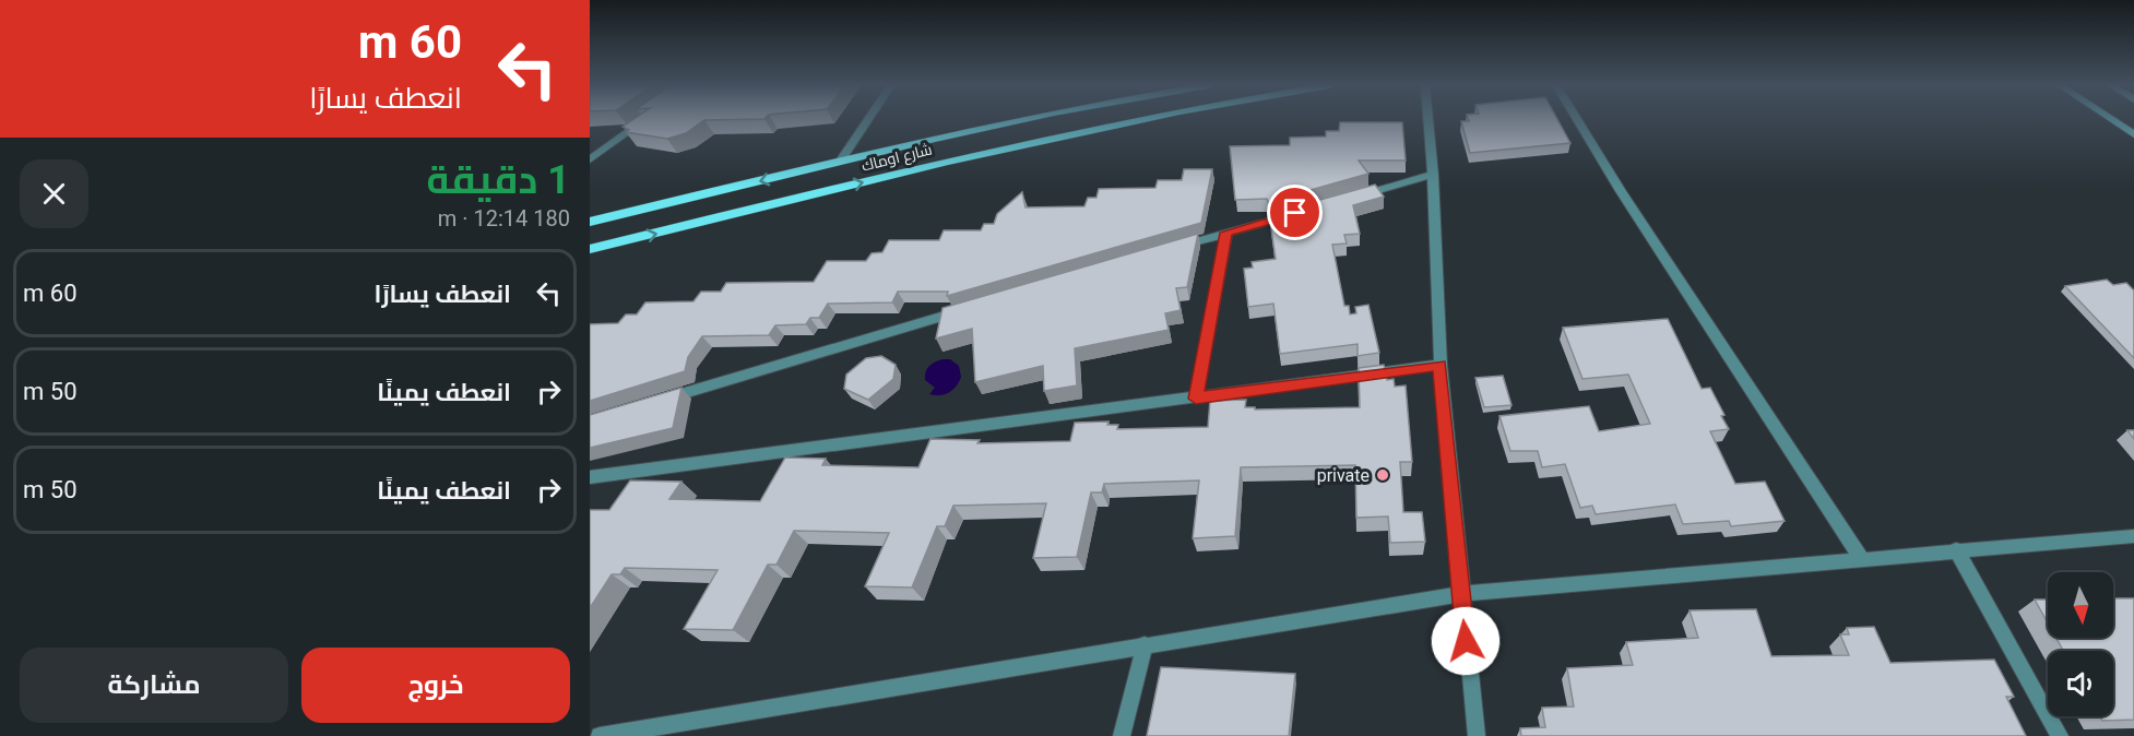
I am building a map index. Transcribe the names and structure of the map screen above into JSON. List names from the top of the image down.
{
  "streets": {
    "main road": ["شارع اوماك"]
  },
  "places": ["private"],
  "north": "bottom",
  "page": {
    "turn": ["60 m", "انعطف يسارًا"],
    "heading": ["1 دقيقة", "180 m · 12:14"],
    "list": [
      {
        "name": "انعطف يسارًا",
        "value": "60 m"
      },
      {
        "name": "انعطف يمينًا",
        "value": "50 m"
      },
      {
        "name": "انعطف يمينًا",
        "value": "50 m"
      }
    ],
    "buttons": ["خروج", "مشاركة"]
  }
}
